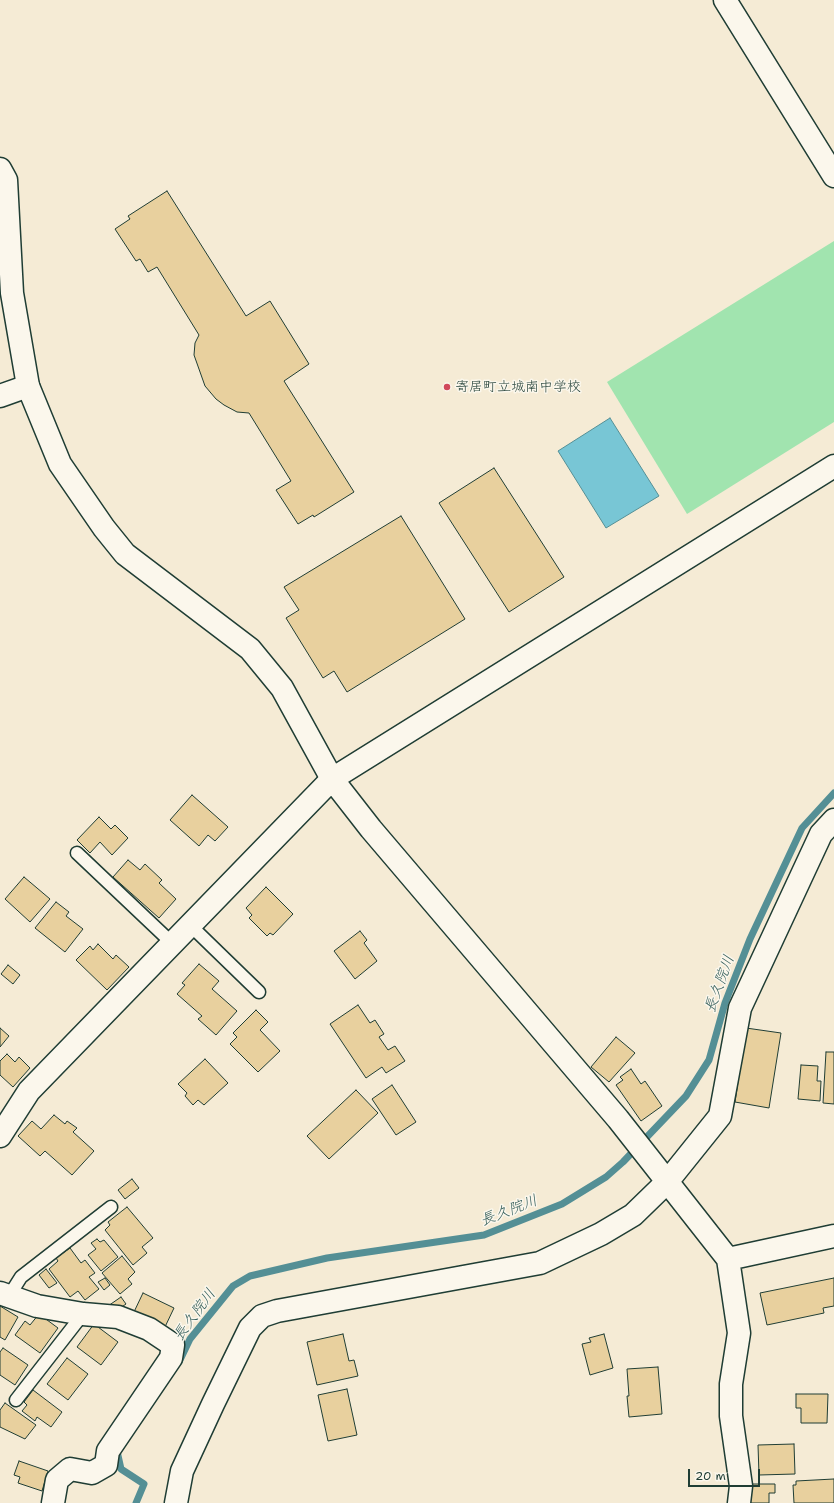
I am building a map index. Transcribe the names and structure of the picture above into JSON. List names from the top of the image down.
{
  "water": ["長久院川"],
  "places": ["寄居町立城南中学校"],
  "scale_bar": "20 m"
}
